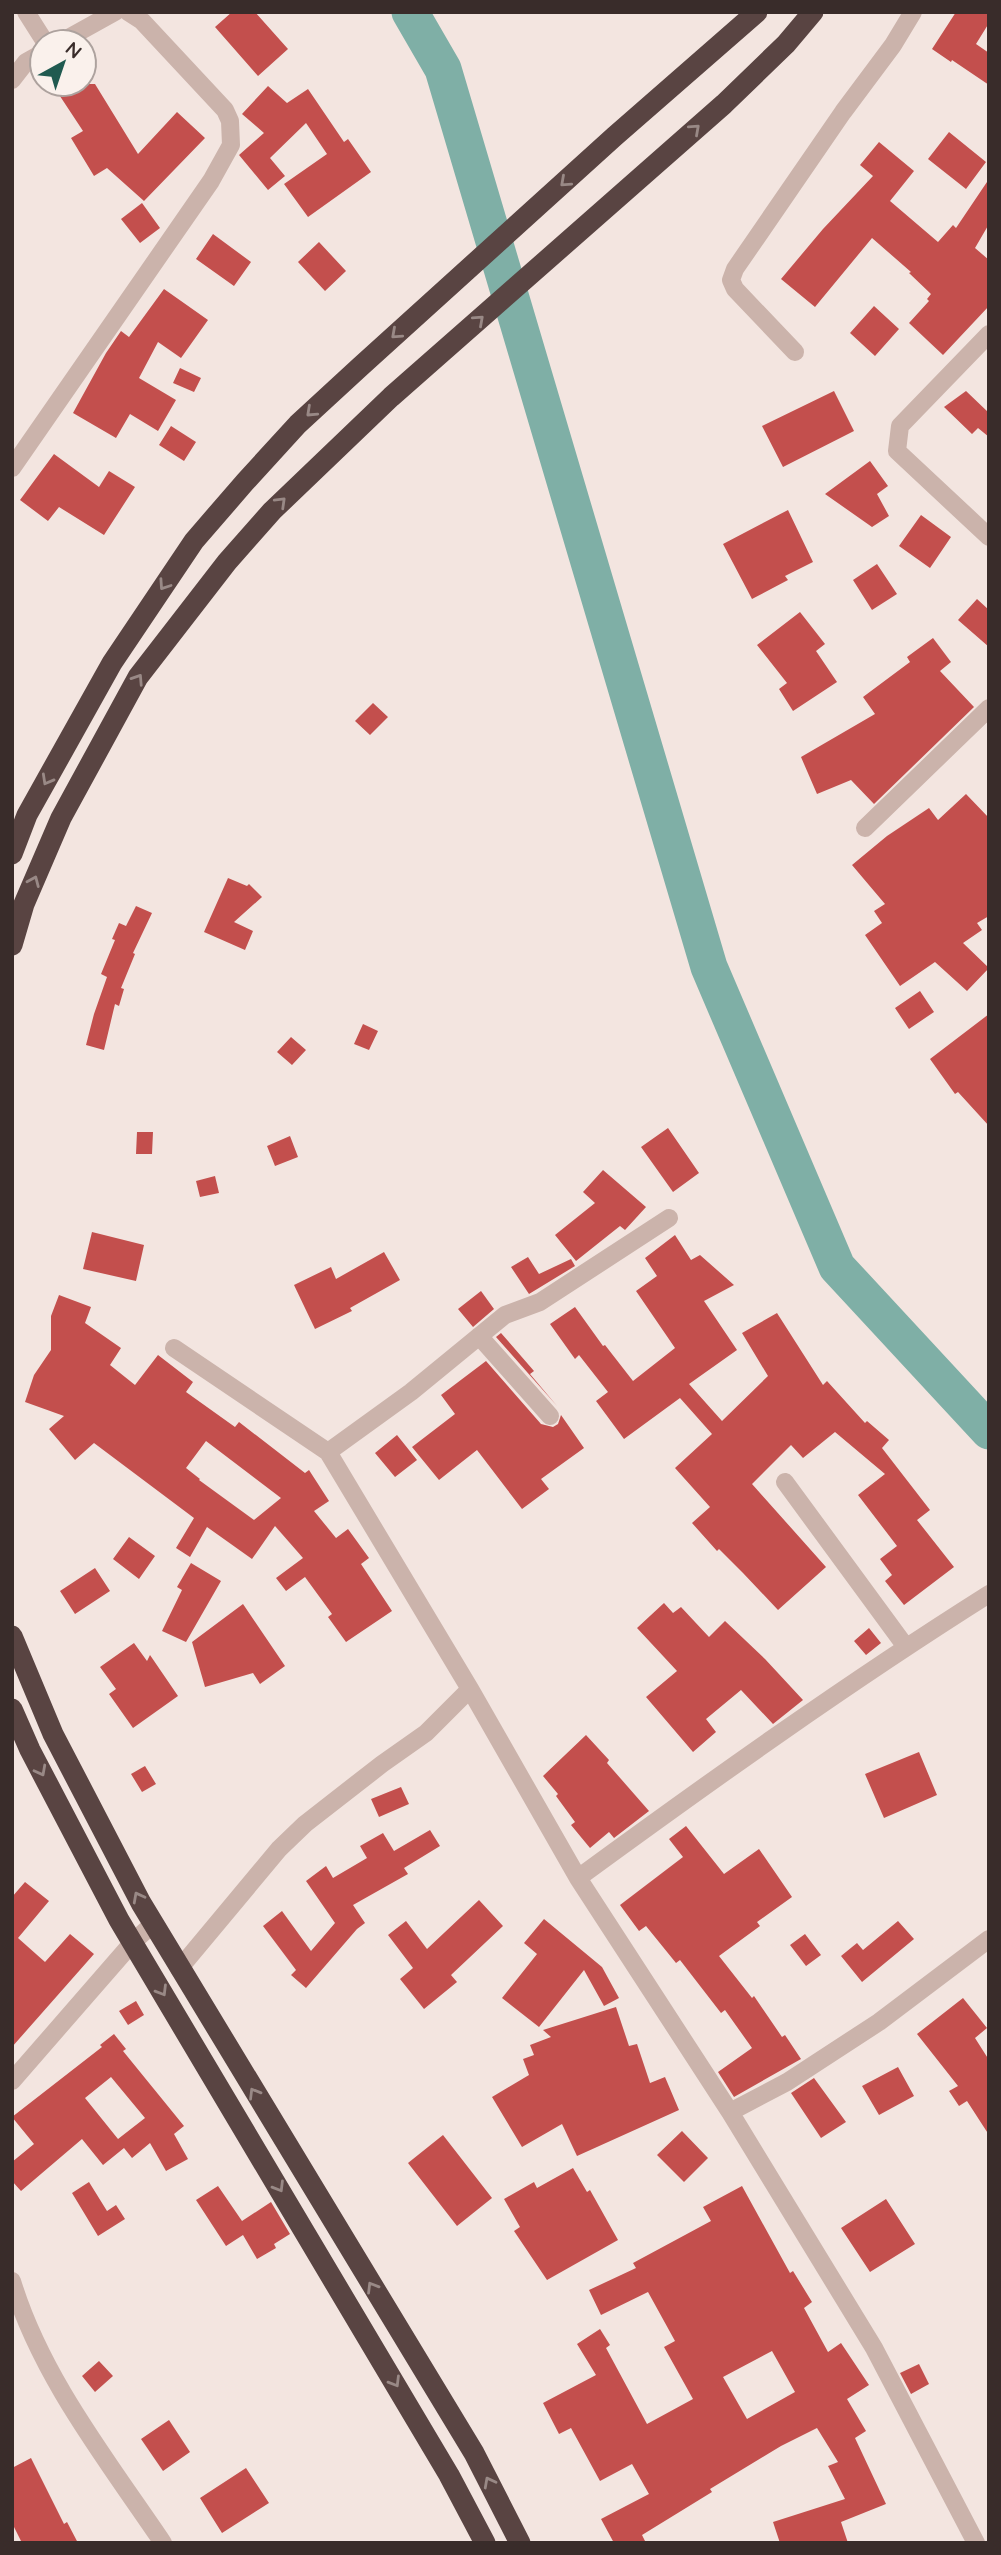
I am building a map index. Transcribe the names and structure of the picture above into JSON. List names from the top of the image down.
{
  "north": "top right"
}
